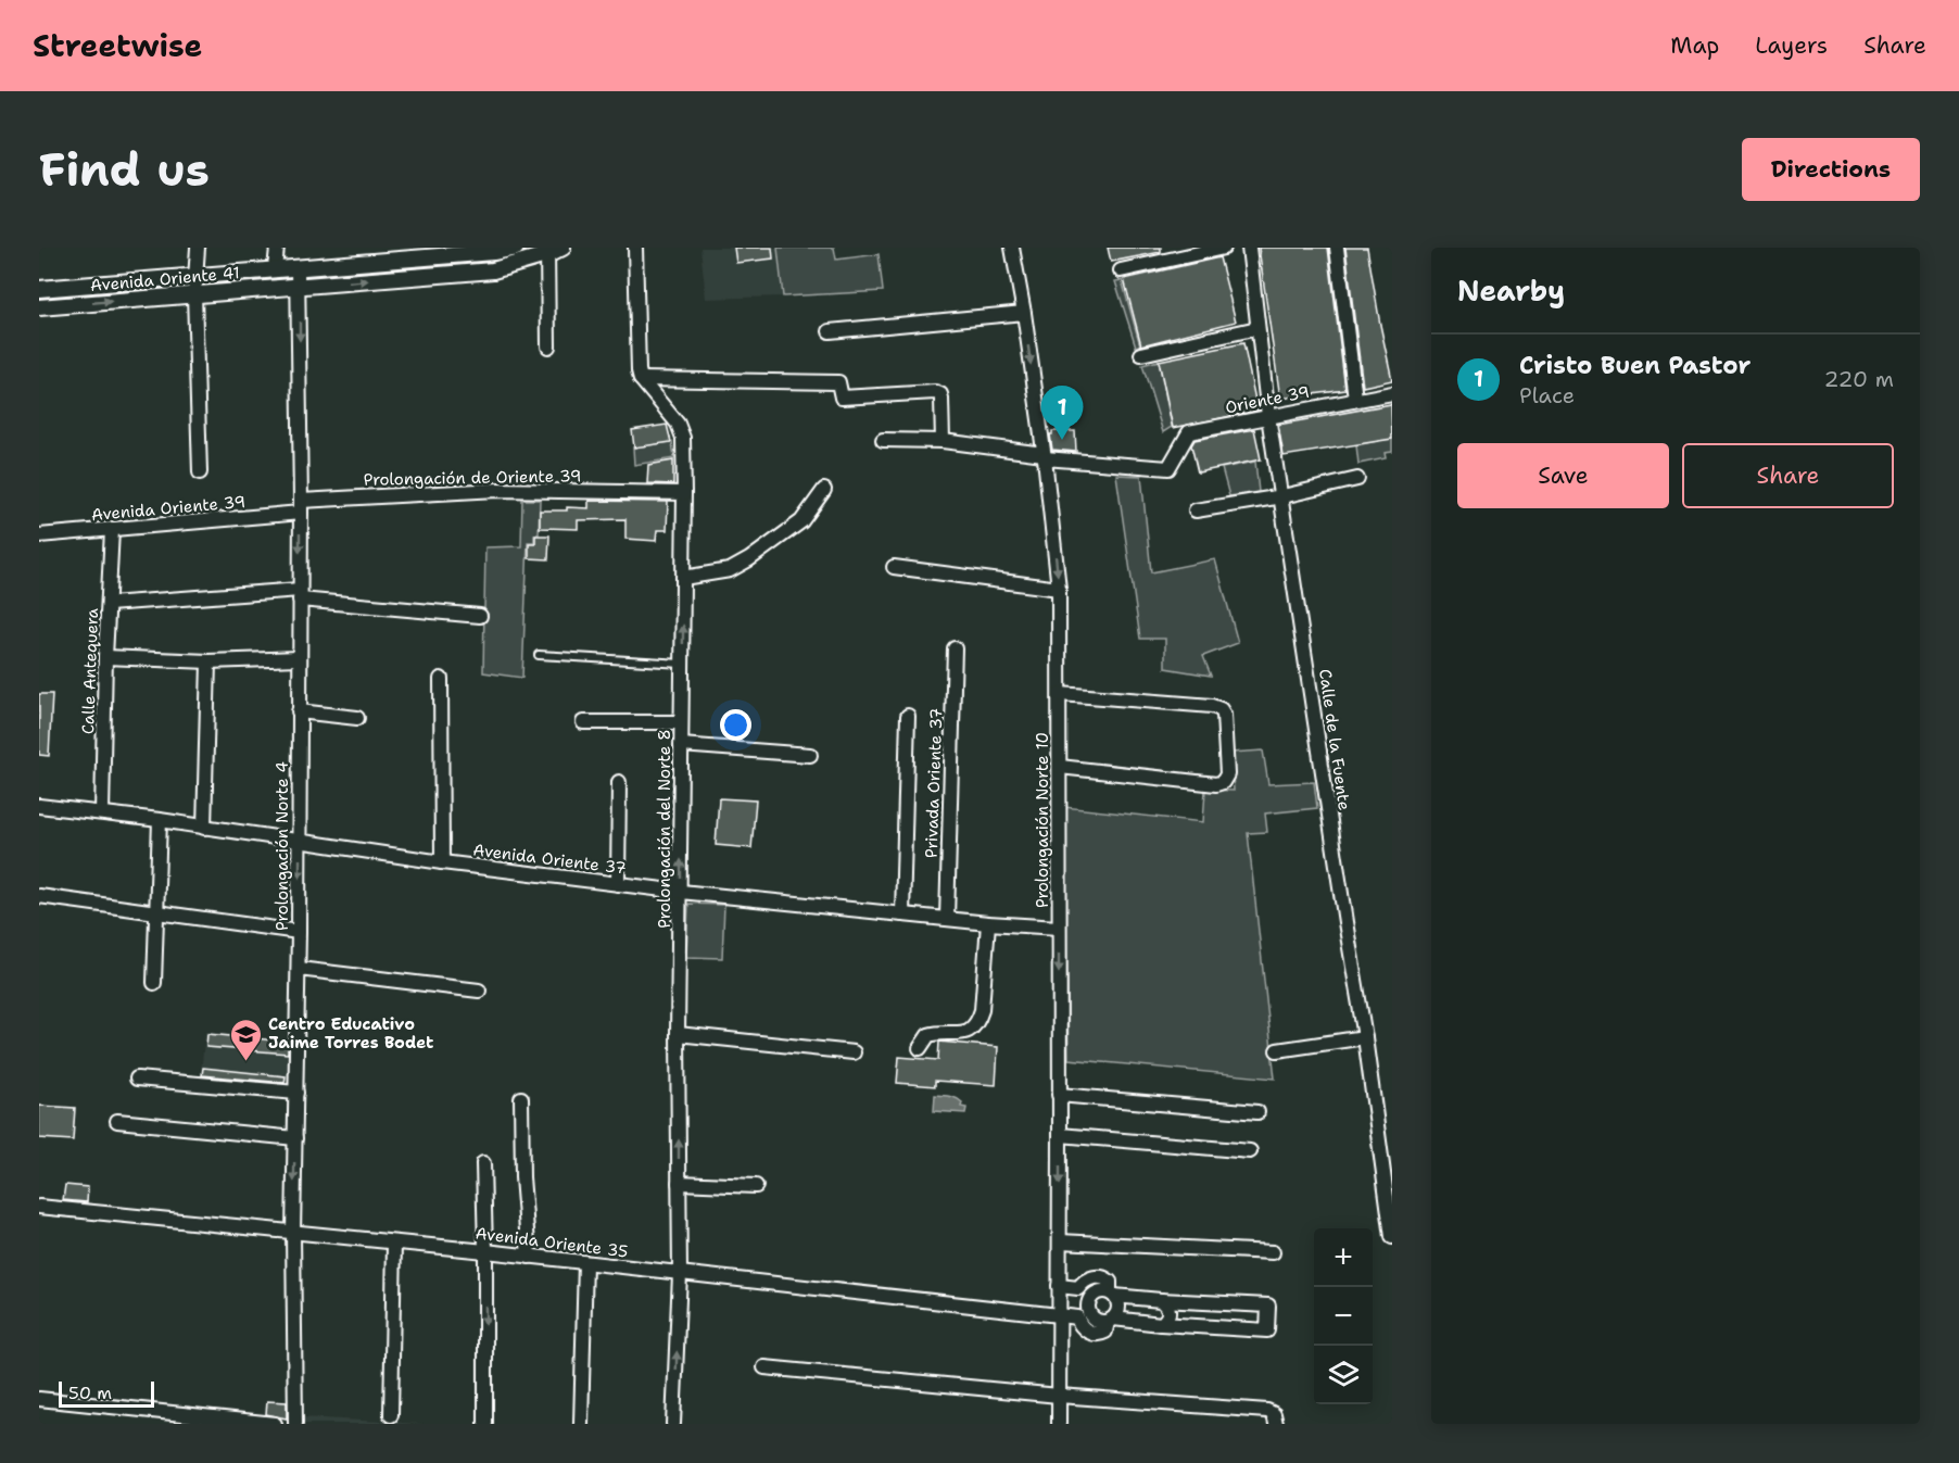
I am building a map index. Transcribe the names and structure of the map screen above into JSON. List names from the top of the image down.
{
  "streets": {
    "street": [
      "Avenida Oriente 41",
      "Oriente 39",
      "Prolongación de Oriente 39",
      "Avenida Oriente 39",
      "Calle Antequera",
      "Calle de la Fuente",
      "Privada Oriente 37",
      "Prolongación Norte 10",
      "Prolongación del Norte 8",
      "Prolongación Norte 4",
      "Avenida Oriente 37",
      "Avenida Oriente 35"
    ]
  },
  "crossings": [
    ["Avenida Oriente 41", "Prolongación Norte 4"],
    ["Oriente 39", "Calle de la Fuente"],
    ["Oriente 39", "Prolongación Norte 10"],
    ["Prolongación de Oriente 39", "Avenida Oriente 39"],
    ["Prolongación de Oriente 39", "Prolongación del Norte 8"],
    ["Prolongación de Oriente 39", "Prolongación Norte 4"],
    ["Avenida Oriente 39", "Calle Antequera"],
    ["Avenida Oriente 39", "Prolongación Norte 4"],
    ["Calle Antequera", "Avenida Oriente 37"],
    ["Privada Oriente 37", "Avenida Oriente 37"],
    ["Prolongación Norte 10", "Avenida Oriente 37"],
    ["Prolongación Norte 10", "Avenida Oriente 35"],
    ["Prolongación del Norte 8", "Avenida Oriente 37"],
    ["Prolongación del Norte 8", "Avenida Oriente 35"],
    ["Prolongación Norte 4", "Avenida Oriente 37"],
    ["Prolongación Norte 4", "Avenida Oriente 35"]
  ],
  "one_way": ["Prolongación Norte 10"],
  "places": {
    "school or university": ["Centro Educativo Jaime Torres Bodet"]
  },
  "scale_bar": "50 m",
  "page": {
    "header": "Streetwise",
    "nav": ["Map", "Layers", "Share"],
    "buttons": [
      "Directions",
      ["Save", "Share"]
    ],
    "title": "Find us",
    "heading": "Nearby",
    "list": [
      {
        "mark": "1",
        "name": "Cristo Buen Pastor",
        "note": "Place",
        "value": "220 m"
      }
    ],
    "pins": "1",
    "map_buttons": ["+", "−"],
    "scale": "50 m"
  }
}
